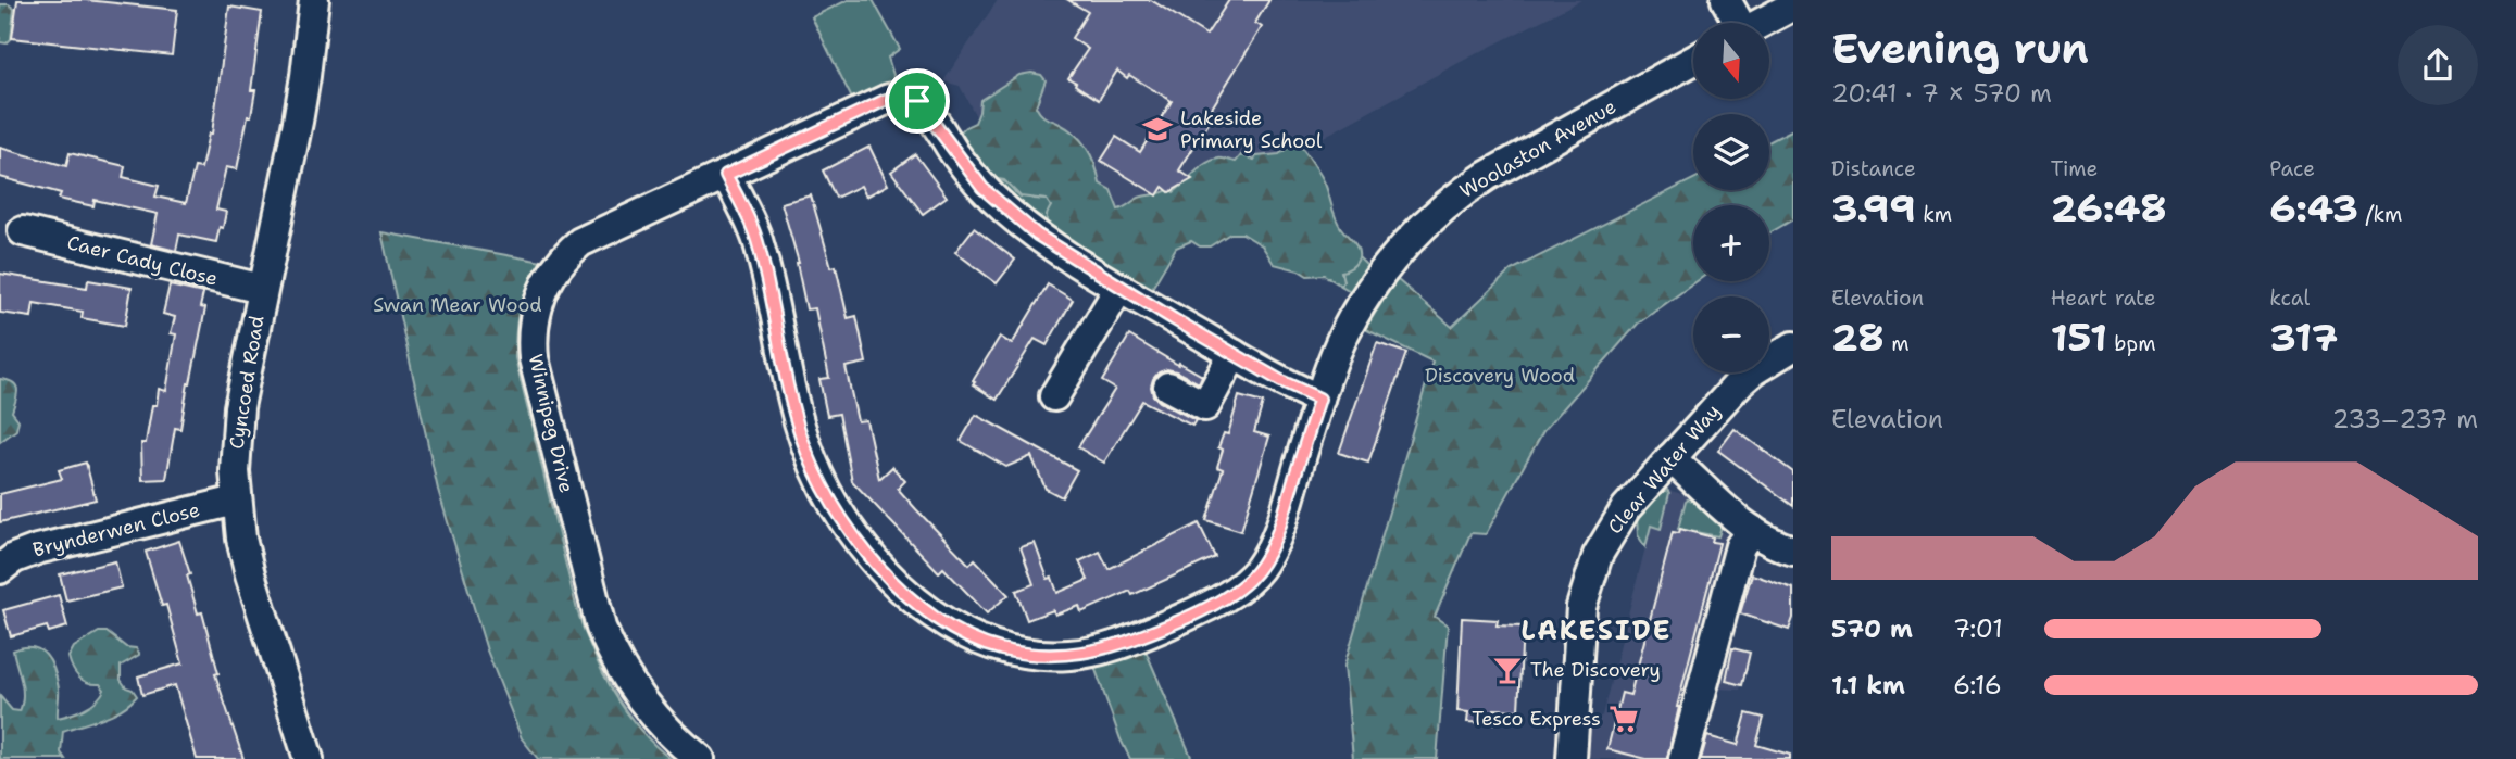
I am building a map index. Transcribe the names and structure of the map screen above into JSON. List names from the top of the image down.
{
  "streets": {
    "street": [
      "Woolaston Avenue",
      "Caer Cady Close",
      "Cyncoed Road",
      "Winnipeg Drive",
      "Clear Water Way",
      "Brynderwen Close"
    ]
  },
  "crossings": [
    ["Woolaston Avenue", "Winnipeg Drive"],
    ["Caer Cady Close", "Cyncoed Road"],
    ["Cyncoed Road", "Brynderwen Close"]
  ],
  "districts": ["LAKESIDE"],
  "parks": ["Swan Mear Wood", "Discovery Wood"],
  "places": {
    "school or university": ["Lakeside Primary School"],
    "bar": ["The Discovery"],
    "supermarket": ["Tesco Express"]
  },
  "north": "bottom",
  "page": {
    "heading": ["Evening run", "20:41 · 7 × 570 m"],
    "map_buttons": ["+", "−"],
    "stats": [
      ["Distance", "3.99 km"],
      ["Time", "26:48"],
      ["Pace", "6:43 /km"],
      ["Elevation", "28 m"],
      ["Heart rate", "151 bpm"],
      ["kcal", "317"]
    ],
    "chart": ["Elevation", "233–237 m"],
    "list": [
      {
        "name": "570 m",
        "note": "7:01"
      },
      {
        "name": "1.1 km",
        "note": "6:16"
      }
    ]
  }
}
